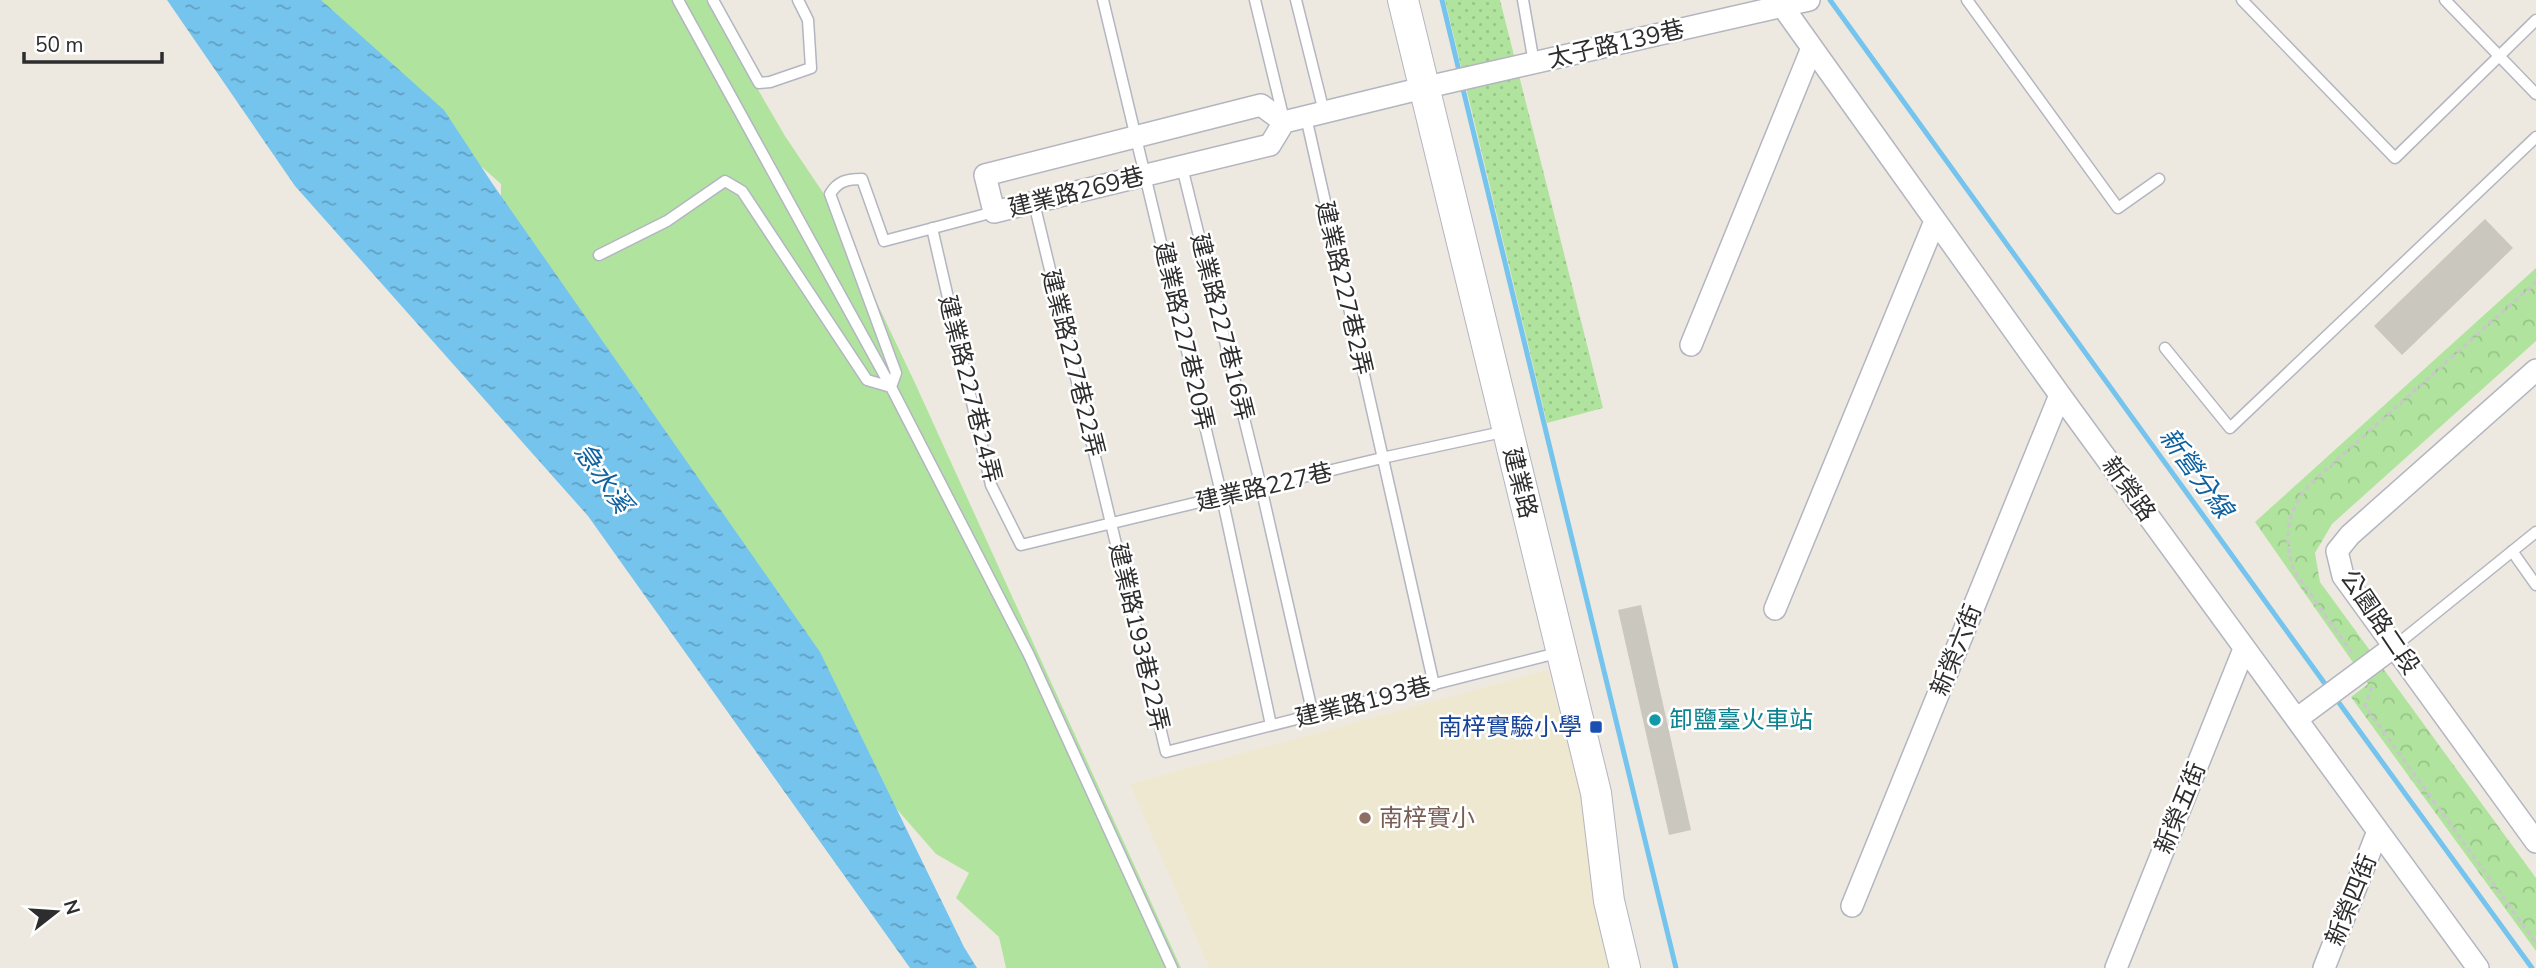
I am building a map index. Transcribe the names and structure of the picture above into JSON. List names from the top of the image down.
{
  "streets": {
    "street": [
      "太子路139巷",
      "建業路269巷",
      "建業路",
      "新榮路",
      "公園路二段",
      "新榮六街",
      "新榮五街",
      "新榮四街"
    ],
    "lane": [
      "建業路227巷2弄",
      "建業路227巷16弄",
      "建業路227巷20弄",
      "建業路227巷22弄",
      "建業路227巷24弄",
      "建業路227巷",
      "建業路193巷22弄",
      "建業路193巷"
    ]
  },
  "crossings": [
    ["太子路139巷", "建業路"],
    ["太子路139巷", "新榮路"],
    ["建業路269巷", "建業路227巷16弄"],
    ["建業路269巷", "建業路227巷20弄"],
    ["建業路269巷", "建業路227巷22弄"],
    ["建業路227巷2弄", "建業路227巷"],
    ["建業路227巷2弄", "建業路193巷"],
    ["建業路227巷16弄", "建業路227巷"],
    ["建業路227巷16弄", "建業路193巷"],
    ["建業路227巷20弄", "建業路227巷"],
    ["建業路227巷20弄", "建業路193巷"],
    ["建業路227巷22弄", "建業路227巷"],
    ["建業路227巷22弄", "建業路193巷22弄"],
    ["建業路227巷24弄", "建業路227巷"],
    ["建業路", "建業路227巷"],
    ["建業路", "建業路193巷"],
    ["建業路227巷", "建業路193巷22弄"],
    ["新榮路", "新榮六街"],
    ["新榮路", "新榮五街"],
    ["新榮路", "新榮四街"],
    ["建業路193巷22弄", "建業路193巷"]
  ],
  "water": ["新營分線", "急水溪"],
  "places": {
    "other": ["卸鹽臺火車站", "南梓實小"],
    "transit": ["南梓實驗小學"]
  },
  "scale_bar": "50 m",
  "north": "right"
}
